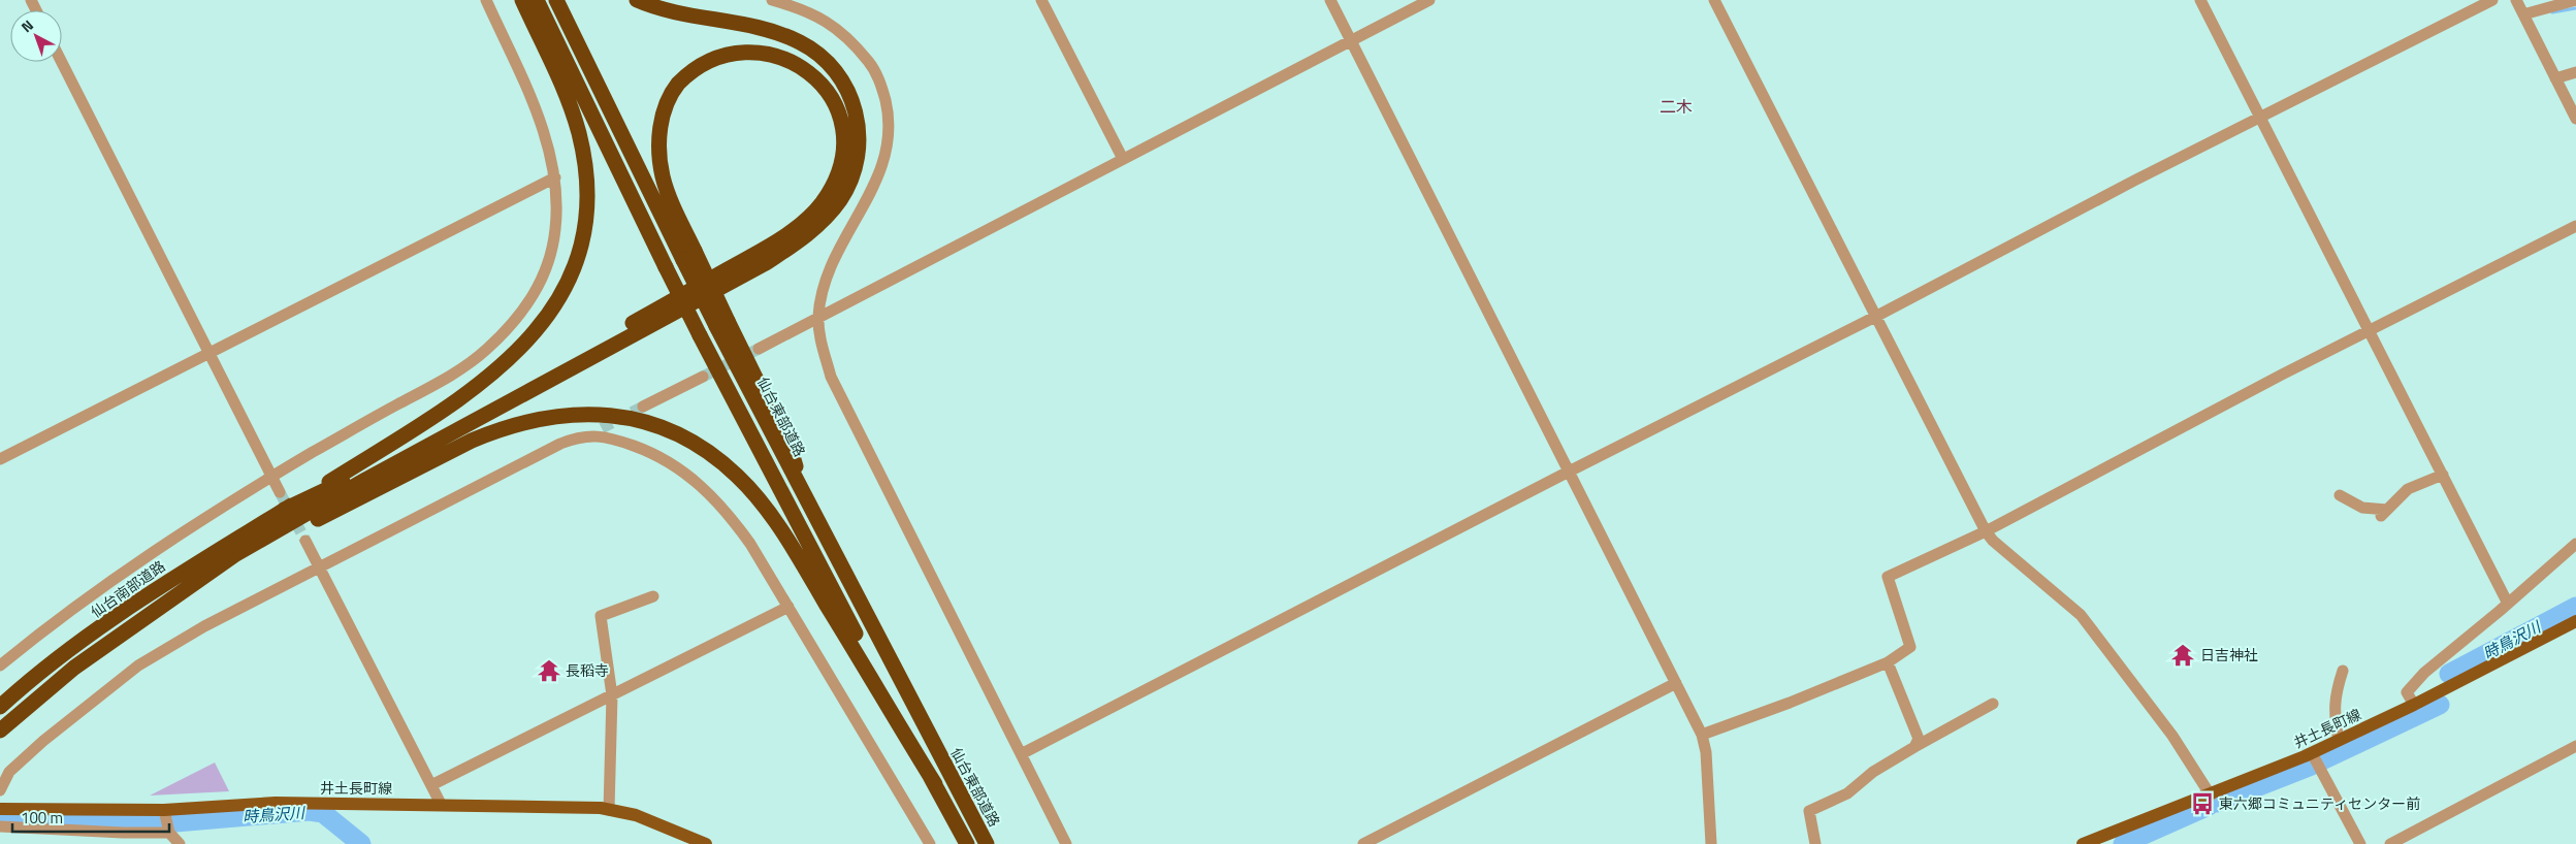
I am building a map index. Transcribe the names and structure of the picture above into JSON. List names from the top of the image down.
{
  "streets": {
    "highway": ["仙台東部道路", "仙台南部道路"],
    "main road": ["井土長町線"]
  },
  "districts": ["二木"],
  "water": ["時鳥沢川"],
  "places": {
    "temple": ["日吉神社", "長稻寺"],
    "bus stop": ["東六郷コミュニティセンター前"]
  },
  "scale_bar": "100 m",
  "north": "top left"
}
